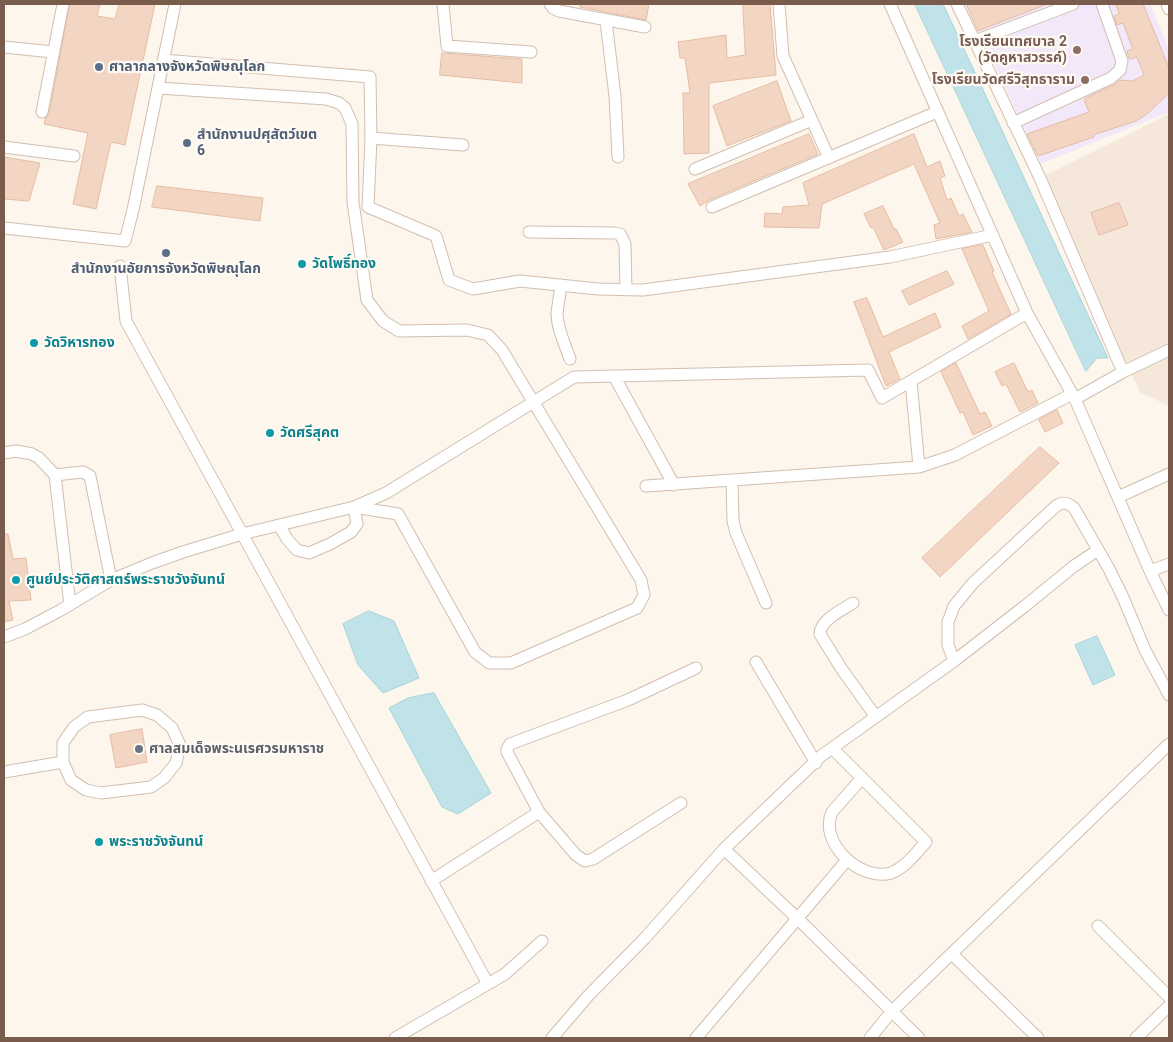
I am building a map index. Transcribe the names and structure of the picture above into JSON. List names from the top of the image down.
{
  "places": [
    "โรงเรียนเทศบาล 2 (วัดคูหาสวรรค์)",
    "ศาลากลางจังหวัดพิษณุโลก",
    "โรงเรียนวัดศรีวิสุทธาราม",
    "สำนักงานปศุสัตว์เขต 6",
    "สำนักงานอัยการจังหวัดพิษณุโลก",
    "วัดโพธิ์ทอง",
    "วัดวิหารทอง",
    "วัดศรีสุคต",
    "ศูนย์ประวัติศาสตร์พระราชวังจันทน์",
    "ศาลสมเด็จพระนเรศวรมหาราช",
    "พระราชวังจันทน์"
  ]
}
